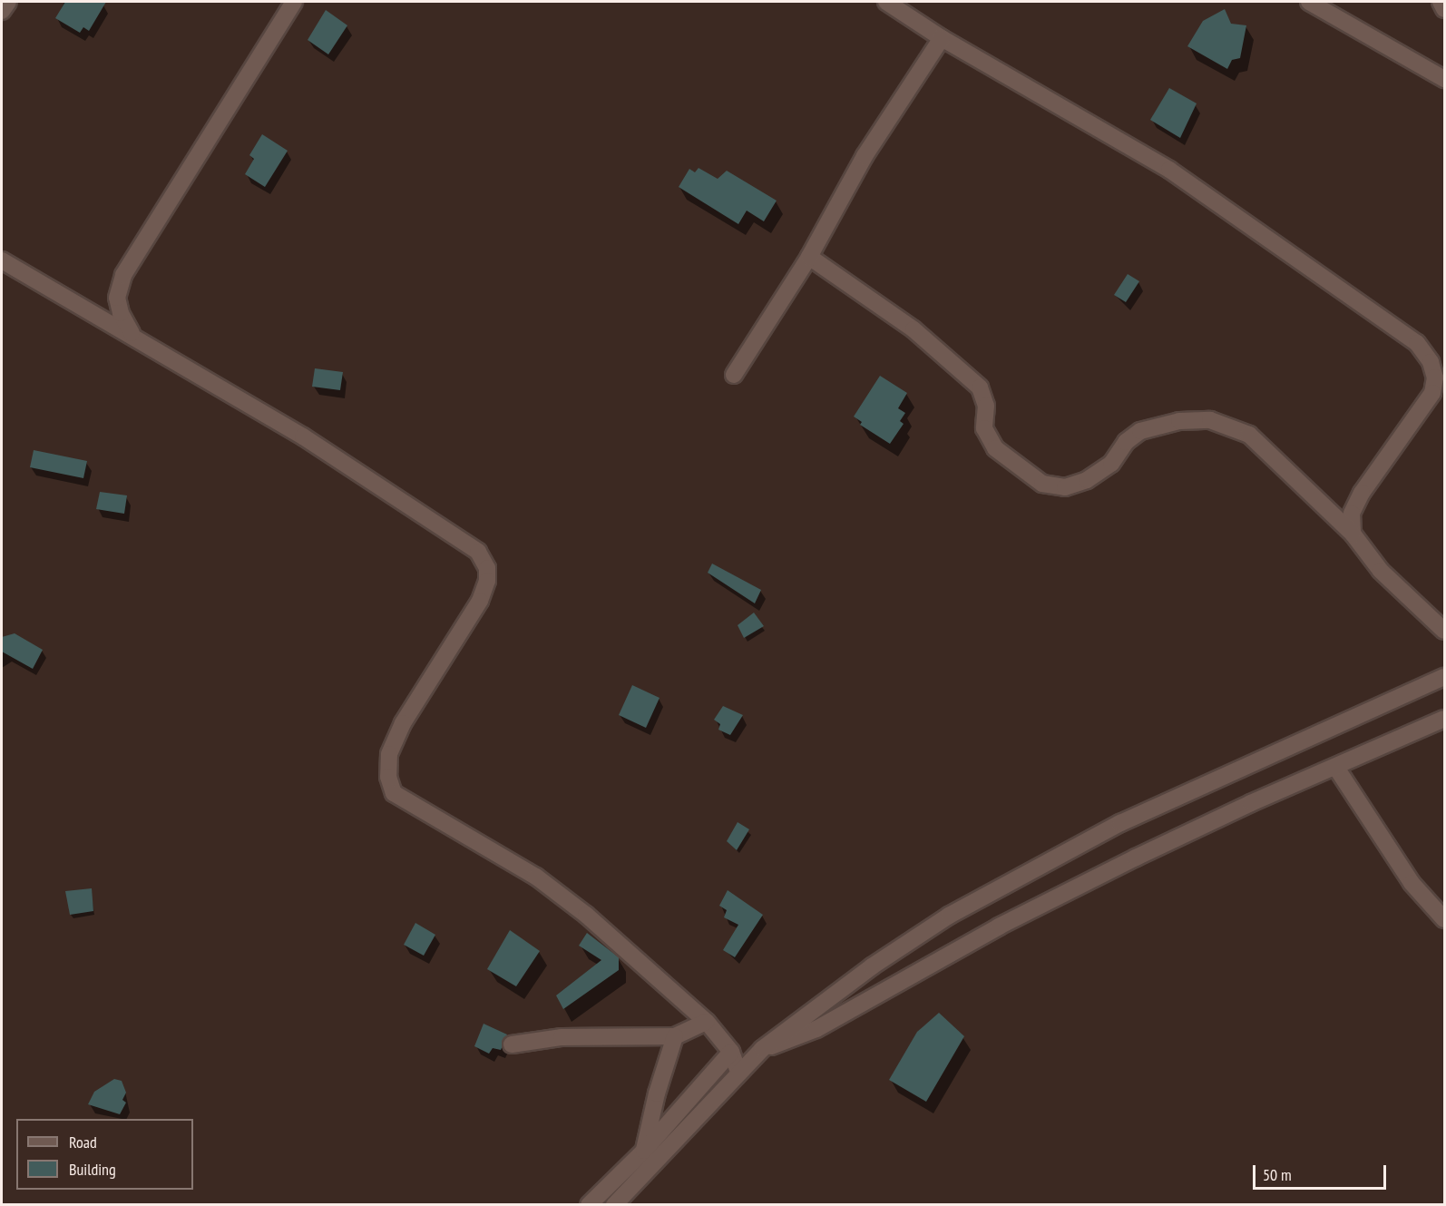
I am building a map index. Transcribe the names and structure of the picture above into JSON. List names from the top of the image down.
{
  "legend": ["Road", "Building"],
  "scale_bar": "50 m"
}
